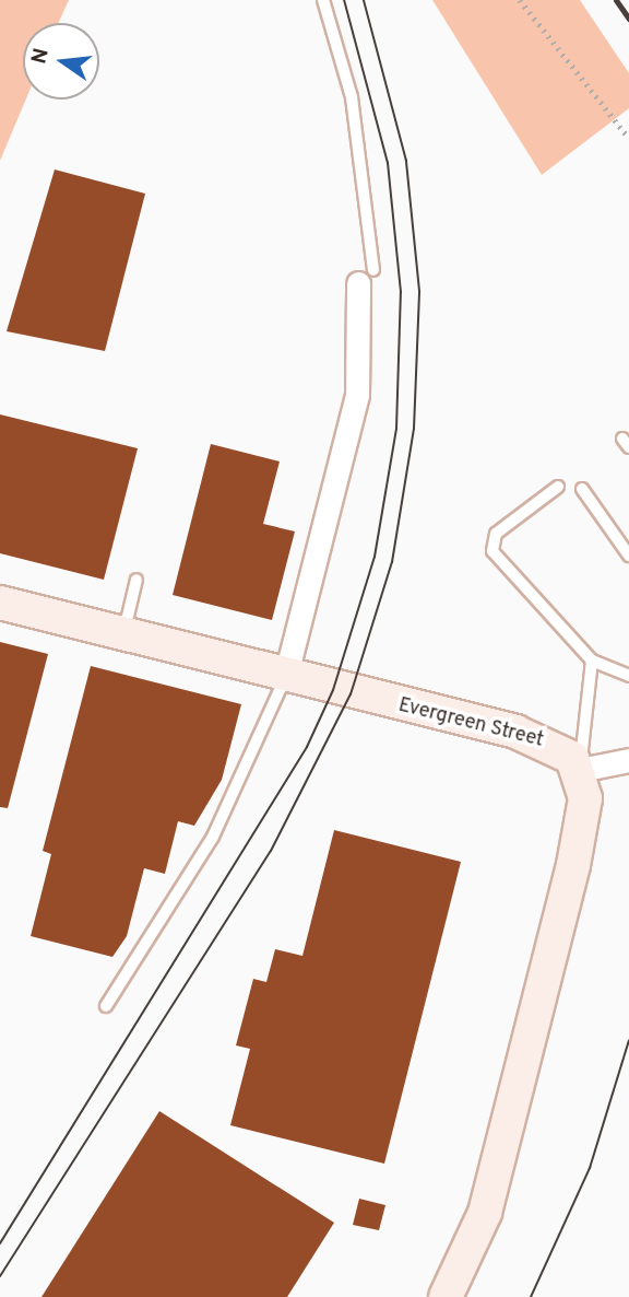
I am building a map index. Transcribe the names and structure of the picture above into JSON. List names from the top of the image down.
{
  "streets": {
    "street": ["Evergreen Street"]
  },
  "north": "left"
}
